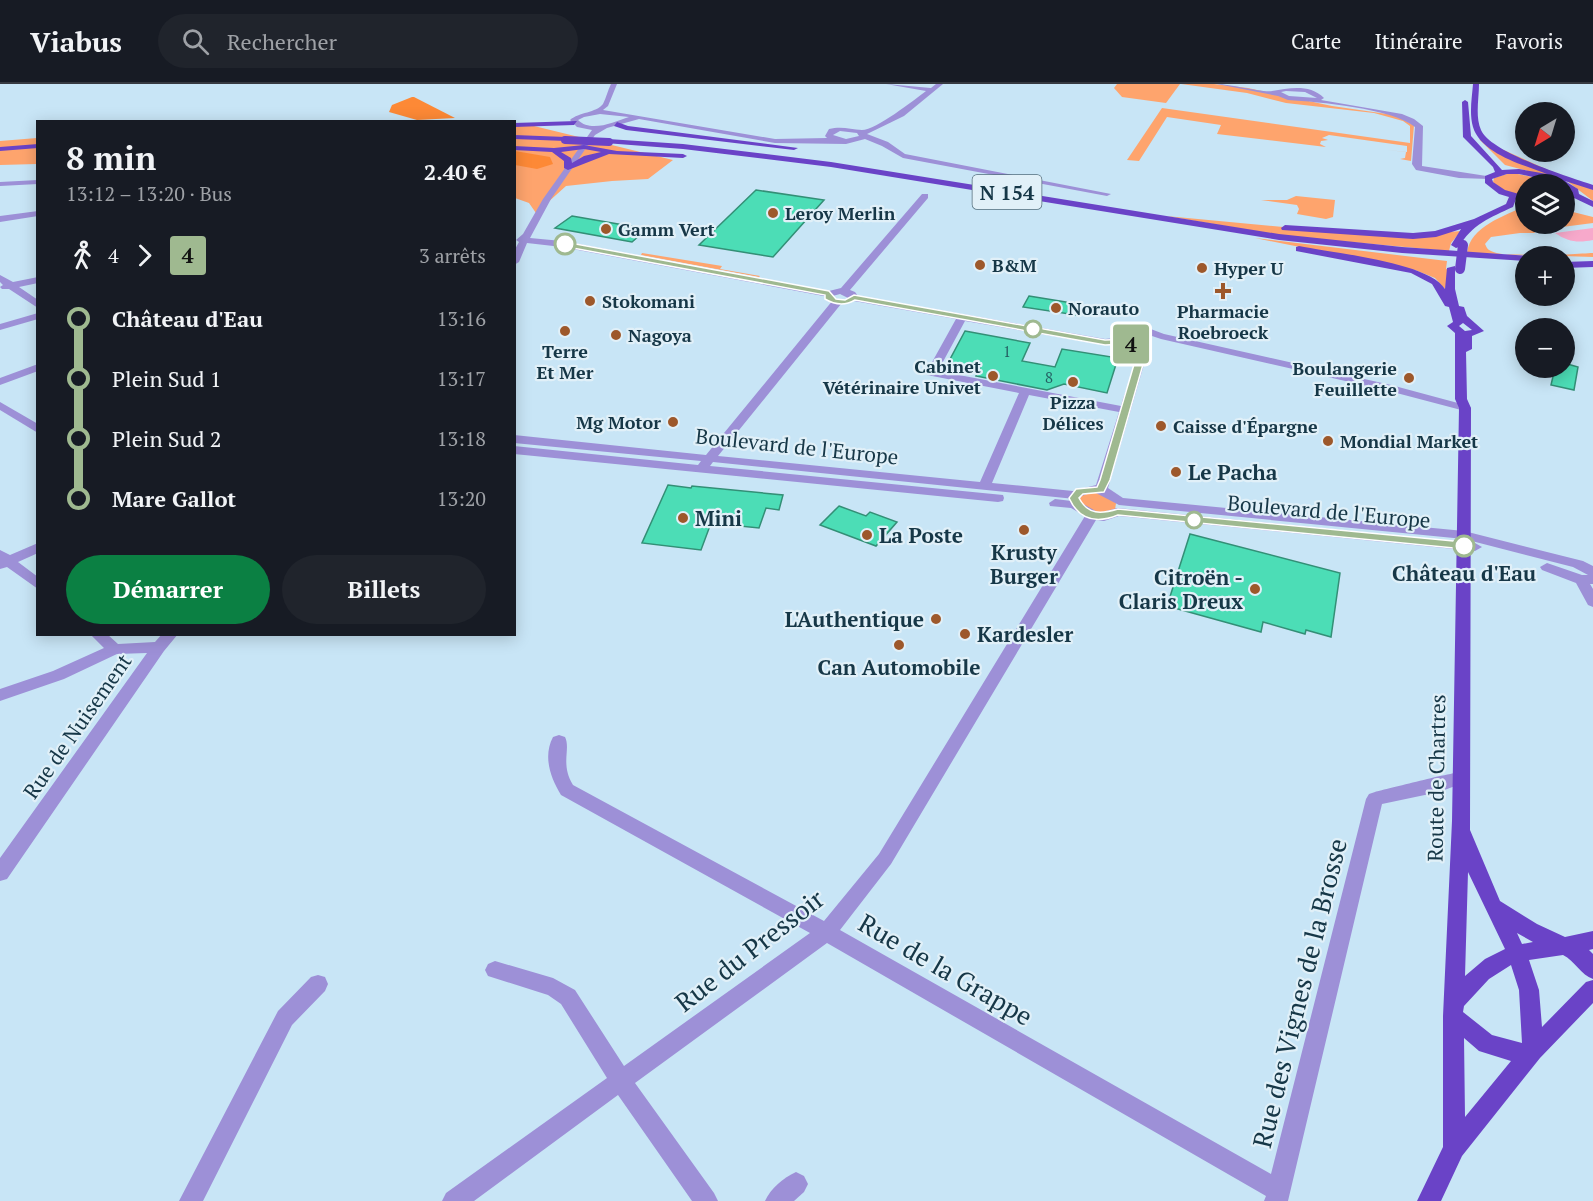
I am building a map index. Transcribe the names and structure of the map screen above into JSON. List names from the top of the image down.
{
  "streets": {
    "main road": ["N 154", "Route de Chartres"],
    "street": [
      "Boulevard de l'Europe",
      "Rue de Nuisement",
      "Rue du Pressoir",
      "Rue de la Grappe",
      "Rue des Vignes de la Brosse"
    ]
  },
  "crossings": [
    ["Boulevard de l'Europe", "Route de Chartres"],
    ["Boulevard de l'Europe", "Rue du Pressoir"],
    ["Route de Chartres", "Rue des Vignes de la Brosse"],
    ["Rue du Pressoir", "Rue de la Grappe"],
    ["Rue de la Grappe", "Rue des Vignes de la Brosse"]
  ],
  "places": {
    "other": [
      "Leroy Merlin",
      "Gamm Vert",
      "B&M",
      "Hyper U",
      "Stokomani",
      "Norauto",
      "Terre Et Mer",
      "Nagoya",
      "Cabinet Vétérinaire Univet",
      "Boulangerie Feuillette",
      "Pizza Délices",
      "Mg Motor",
      "Caisse d'Épargne",
      "Mondial Market",
      "Le Pacha",
      "Mini",
      "Krusty Burger",
      "La Poste",
      "Château d'Eau",
      "Citroën - Claris Dreux",
      "L'Authentique",
      "Kardesler",
      "Can Automobile"
    ],
    "health": ["Pharmacie Roebroeck"]
  },
  "lines": ["bus line 4"],
  "house_numbers": ["1", "8"],
  "north": "bottom left",
  "page": {
    "header": "Viabus",
    "search": "Rechercher",
    "nav": ["Carte", "Itinéraire", "Favoris"],
    "on_map": "4",
    "map_buttons": ["+", "−"],
    "heading": ["8 min", "13:12 – 13:20 · Bus", "2.40 €"],
    "legs": ["4", "4", "3 arrêts"],
    "list": [
      {
        "name": "Château d'Eau",
        "value": "13:16"
      },
      {
        "name": "Plein Sud 1",
        "value": "13:17"
      },
      {
        "name": "Plein Sud 2",
        "value": "13:18"
      },
      {
        "name": "Mare Gallot",
        "value": "13:20"
      }
    ],
    "buttons": ["Démarrer", "Billets"]
  }
}
